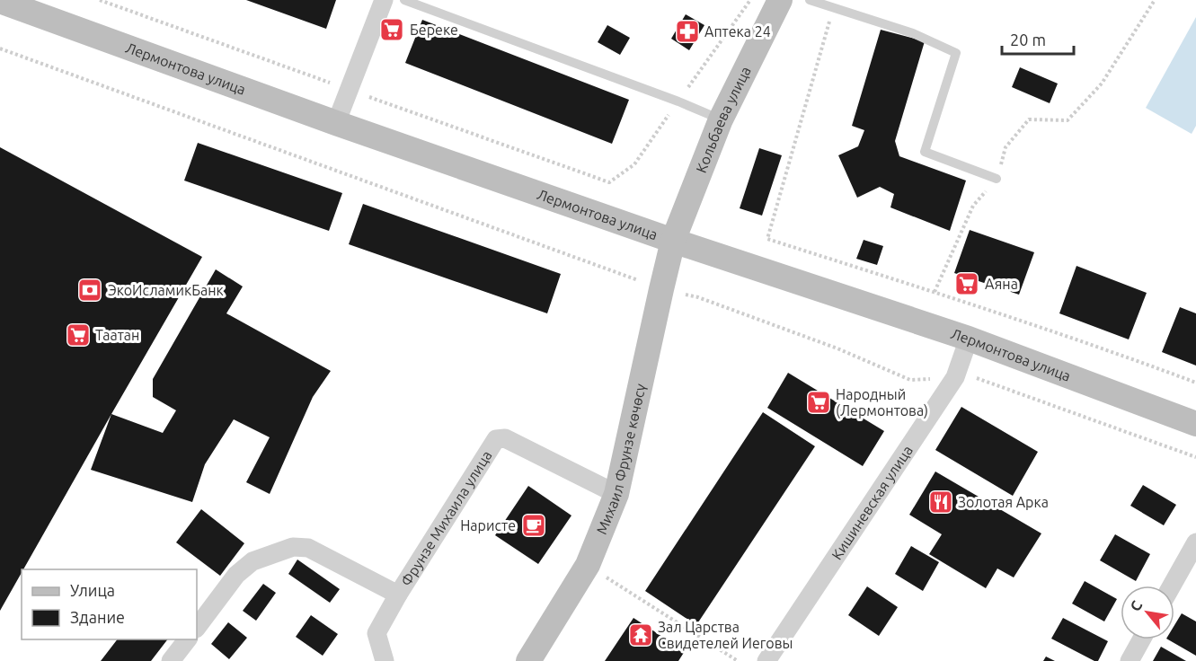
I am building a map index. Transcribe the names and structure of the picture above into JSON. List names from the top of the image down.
{
  "streets": {
    "main road": ["Лермонтова улица", "Кольбаева улица", "Михаил Фрунзе көчөсү"],
    "street": ["Кишиневская улица", "Фрунзе Михаила улица"]
  },
  "crossings": [
    ["Лермонтова улица", "Кольбаева улица"],
    ["Лермонтова улица", "Михаил Фрунзе көчөсү"],
    ["Лермонтова улица", "Кишиневская улица"],
    ["Кольбаева улица", "Михаил Фрунзе көчөсү"],
    ["Михаил Фрунзе көчөсү", "Фрунзе Михаила улица"]
  ],
  "places": {
    "supermarket": [
      "Береке",
      "Аяна",
      "Таатан",
      "Народный (Лермонтова)"
    ],
    "pharmacy": ["Аптека 24"],
    "bank": ["ЭкоИсламикБанк"],
    "restaurant": ["Золотая Арка"],
    "cafe": ["Наристе"],
    "temple": ["Зал Царства Свидетелей Иеговы"]
  },
  "legend": ["Улица", "Здание"],
  "scale_bar": "20 m",
  "north": "top left"
}
